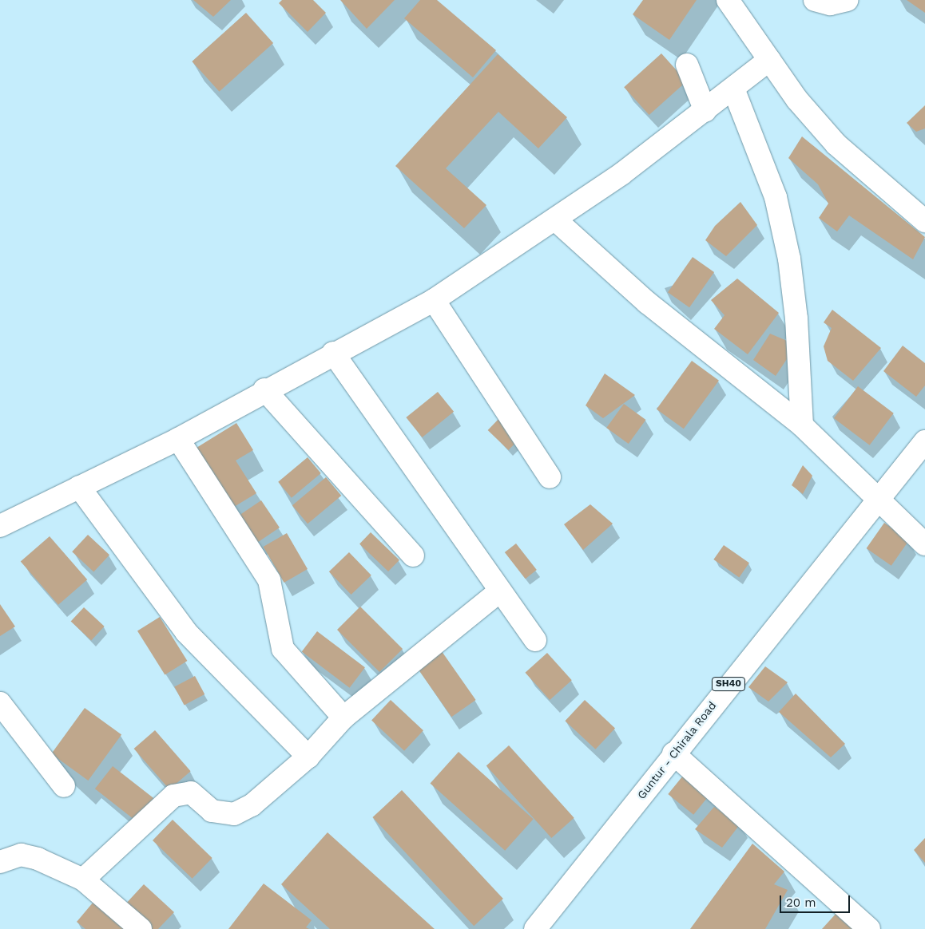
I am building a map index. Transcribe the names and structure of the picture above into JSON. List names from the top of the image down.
{
  "streets": {
    "street": ["SH40", "Guntur - Chirala Road"]
  },
  "scale_bar": "20 m"
}
